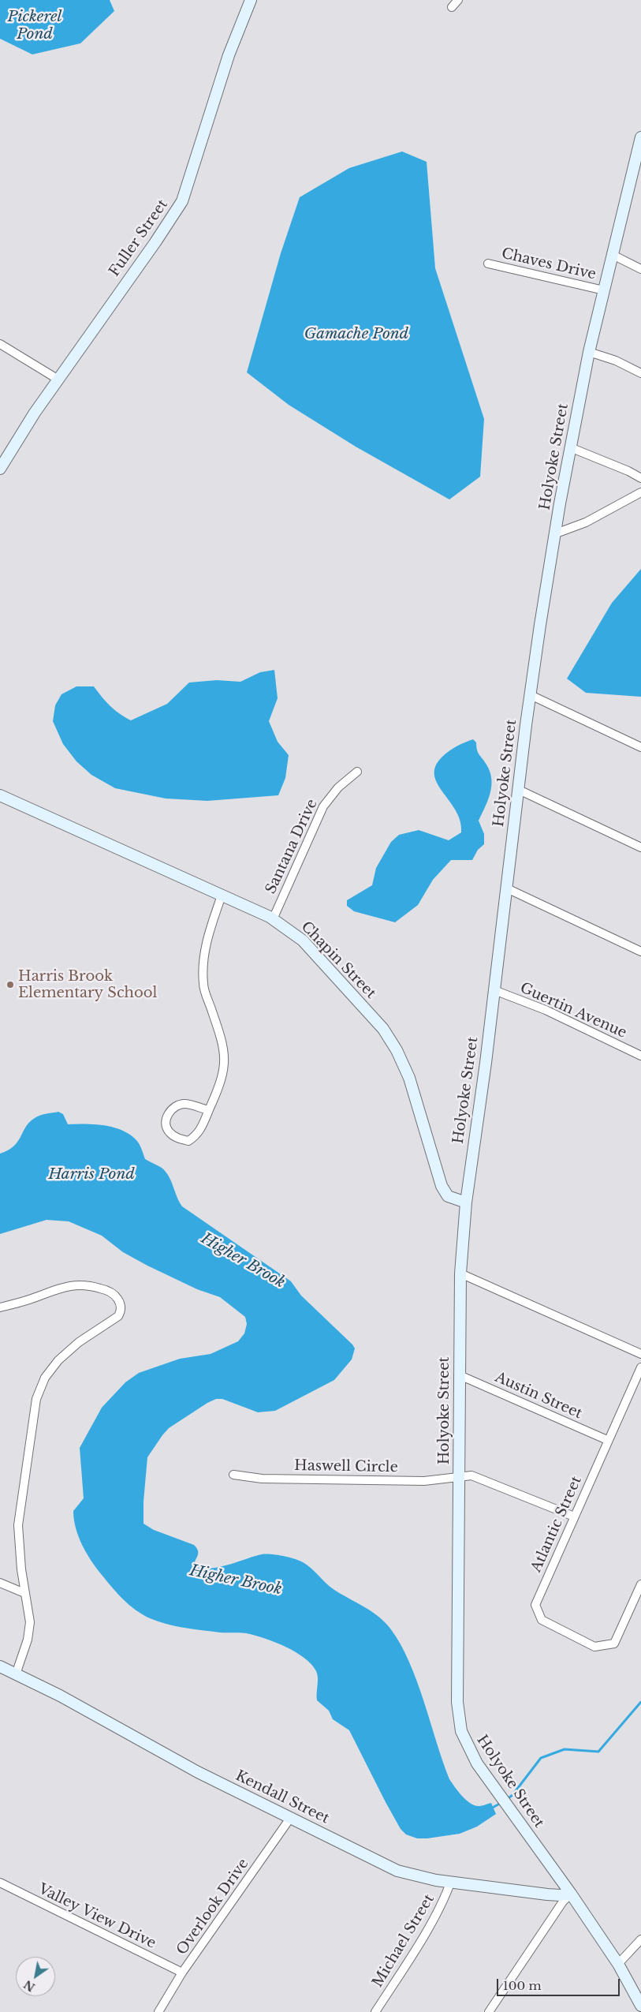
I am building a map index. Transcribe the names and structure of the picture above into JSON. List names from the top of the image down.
{
  "streets": {
    "main road": [
      "Fuller Street",
      "Holyoke Street",
      "Chapin Street",
      "Kendall Street"
    ],
    "street": [
      "Chaves Drive",
      "Santana Drive",
      "Guertin Avenue",
      "Austin Street",
      "Haswell Circle",
      "Atlantic Street",
      "Overlook Drive",
      "Valley View Drive",
      "Michael Street"
    ]
  },
  "crossings": [
    ["Chaves Drive", "Holyoke Street"],
    ["Holyoke Street", "Chapin Street"],
    ["Holyoke Street", "Guertin Avenue"],
    ["Holyoke Street", "Austin Street"],
    ["Holyoke Street", "Haswell Circle"],
    ["Holyoke Street", "Kendall Street"],
    ["Santana Drive", "Chapin Street"],
    ["Austin Street", "Atlantic Street"],
    ["Haswell Circle", "Atlantic Street"],
    ["Kendall Street", "Overlook Drive"],
    ["Kendall Street", "Michael Street"],
    ["Overlook Drive", "Valley View Drive"]
  ],
  "water": [
    "Pickerel Pond",
    "Gamache Pond",
    "Harris Pond",
    "Higher Brook"
  ],
  "places": ["Harris Brook Elementary School"],
  "scale_bar": "100 m",
  "north": "bottom left"
}
